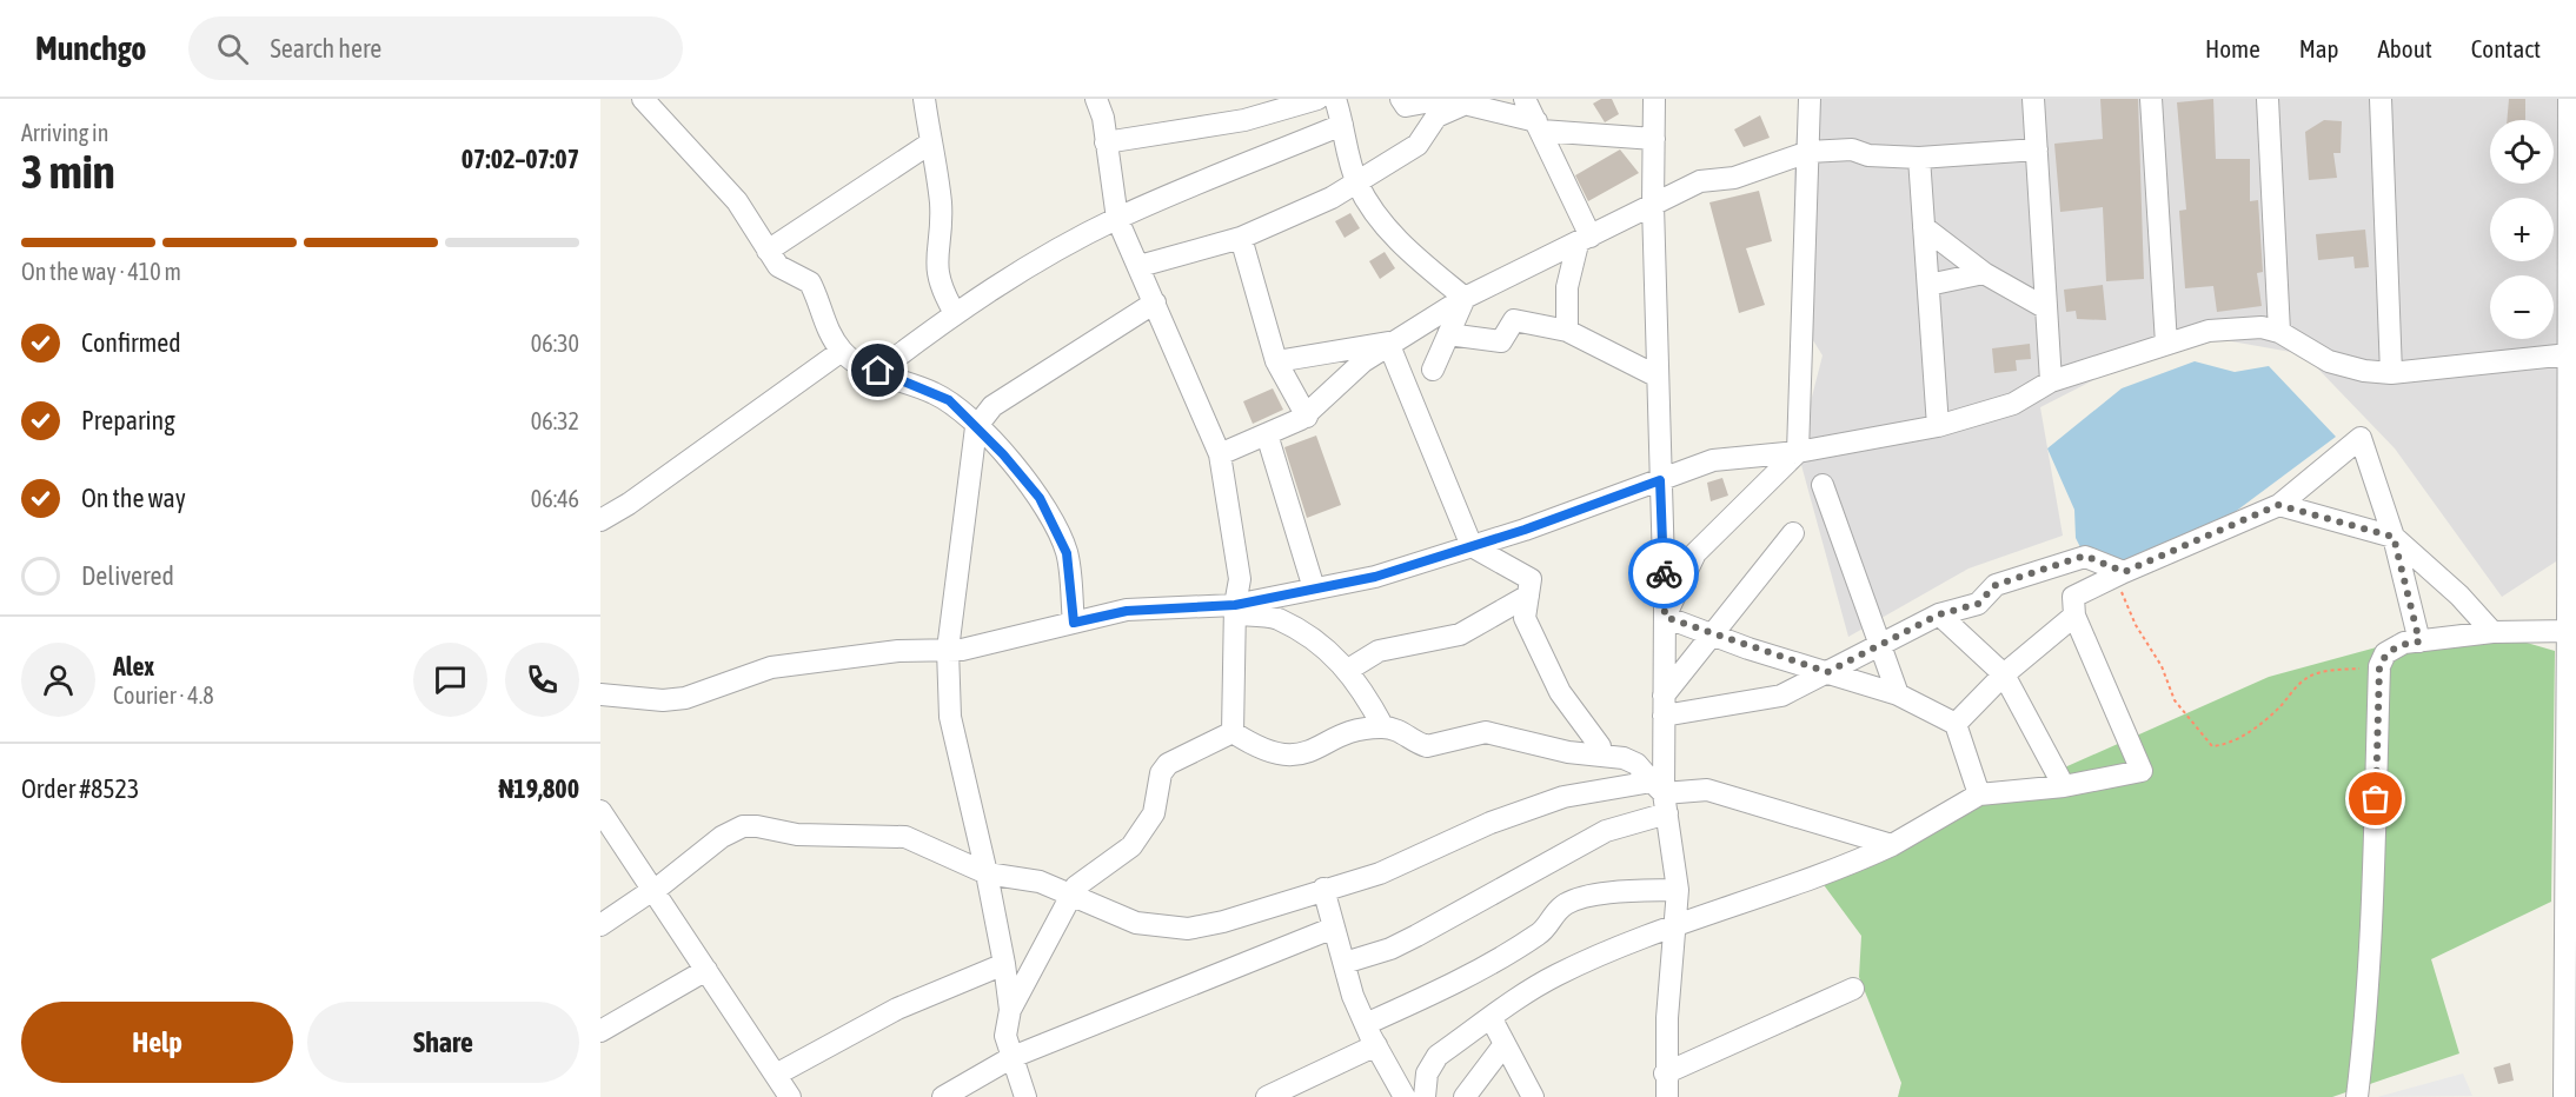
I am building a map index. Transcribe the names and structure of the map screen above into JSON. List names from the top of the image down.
{
  "page": {
    "header": "Munchgo",
    "search": "Search here",
    "nav": [
      "Home",
      "Map",
      "About",
      "Contact"
    ],
    "heading": ["3 min", "Arriving in", "07:02–07:07"],
    "panel": [
      "Alex",
      "Courier · 4.8",
      "Order #8523",
      "₦19,800"
    ],
    "map_buttons": ["+", "−"],
    "bar": "On the way · 410 m",
    "list": [
      ["Confirmed", "06:30"],
      ["Preparing", "06:32"],
      ["On the way", "06:46"],
      "Delivered"
    ],
    "buttons": ["Help", "Share"]
  }
}
